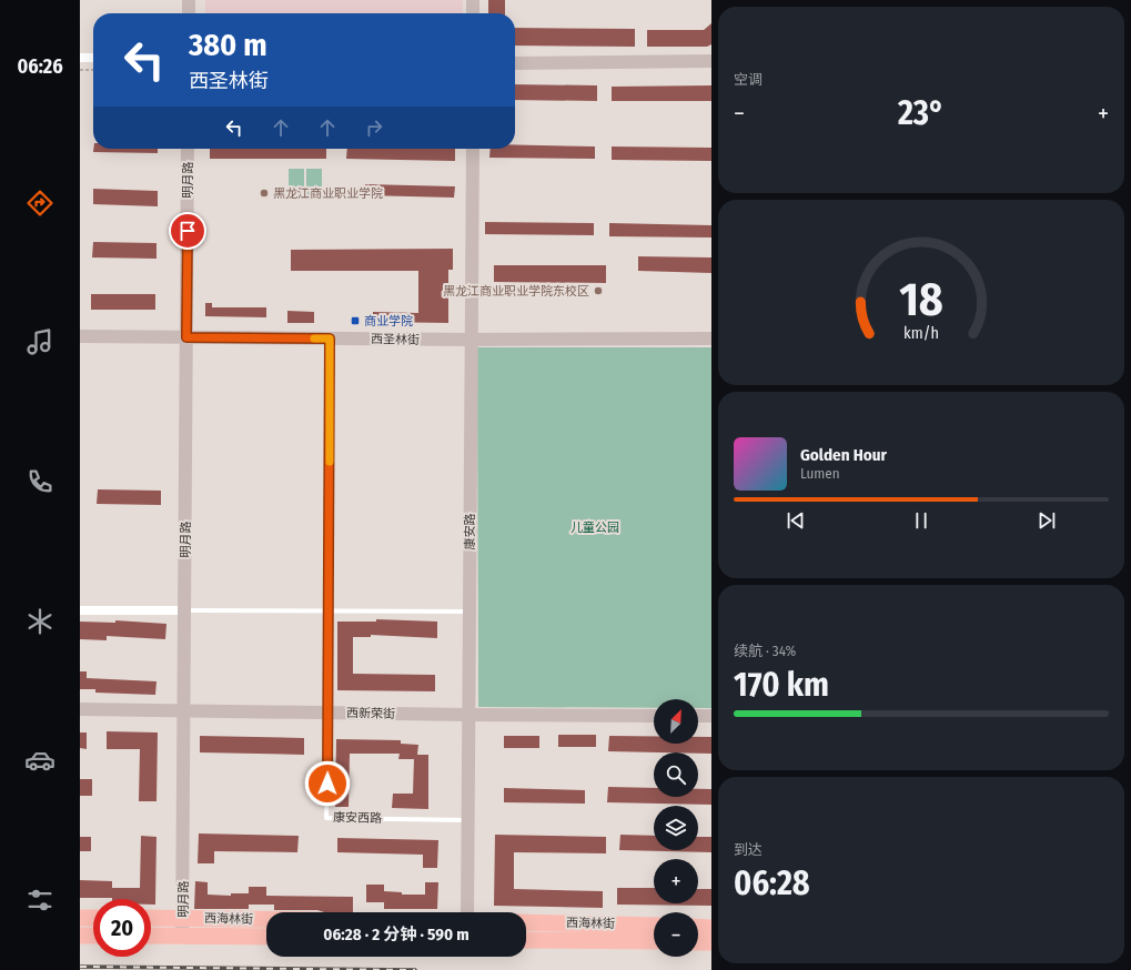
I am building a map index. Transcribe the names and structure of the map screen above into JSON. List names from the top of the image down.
{
  "streets": {
    "highway": ["西海林街"],
    "street": [
      "明月路",
      "西圣林街",
      "康安路",
      "西新荣街"
    ],
    "lane": ["康安西路"]
  },
  "crossings": [
    ["明月路", "西圣林街"],
    ["明月路", "西新荣街"],
    ["明月路", "西海林街"],
    ["西圣林街", "康安路"],
    ["西圣林街", "康安西路"],
    ["康安路", "西新荣街"],
    ["康安路", "康安西路"],
    ["西新荣街", "康安西路"]
  ],
  "parks": ["儿童公园"],
  "places": {
    "other": ["黑龙江商业职业学院", "黑龙江商业职业学院东校区"],
    "transit": ["商业学院"]
  },
  "north": "top right",
  "page": {
    "tabs": "06:26",
    "tile": [
      "空调",
      ["续航 · 34%", "170 km"],
      ["到达", "06:28"]
    ],
    "turn": ["380 m", "西圣林街"],
    "heat": ["−", "23°", "+"],
    "song": ["Golden Hour", "Lumen"],
    "map_buttons": ["+", "−"],
    "limit": "20",
    "trip": "06:28 · 2 分钟 · 590 m",
    "gauge": ["18", "km/h"]
  }
}
